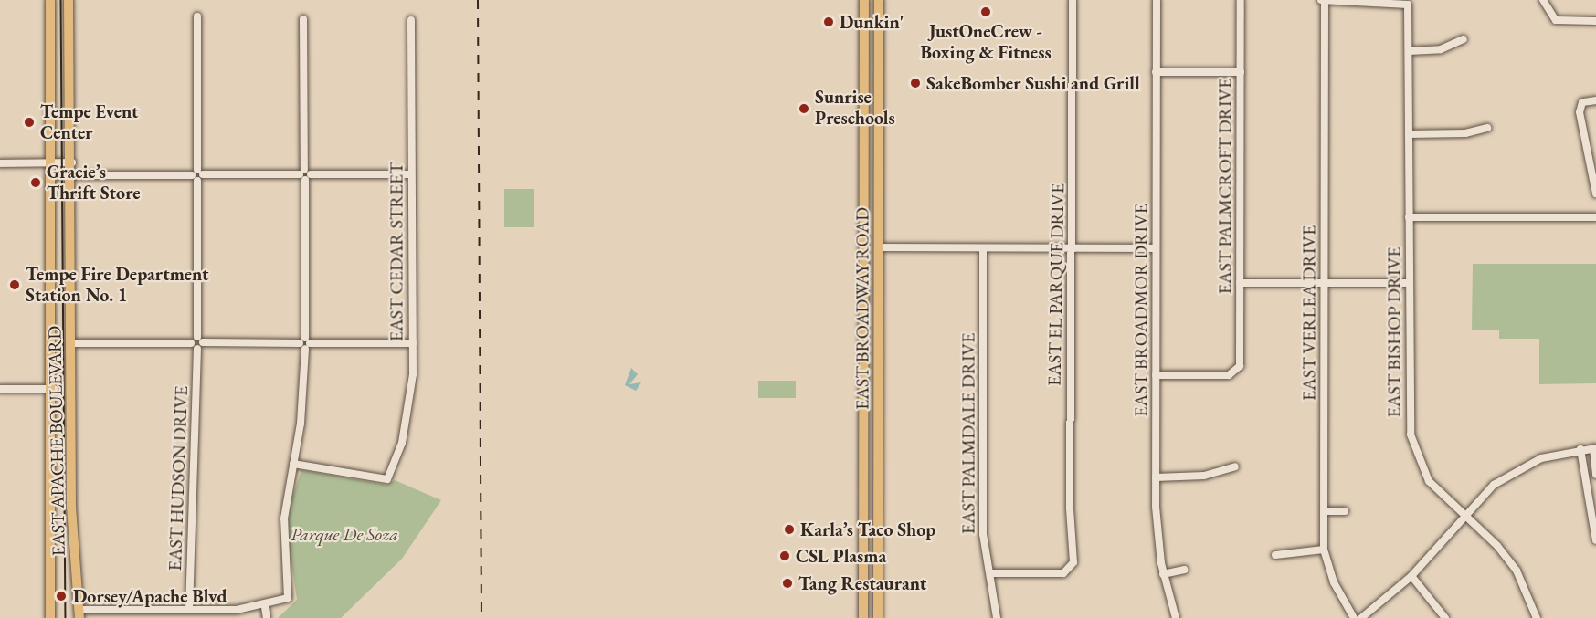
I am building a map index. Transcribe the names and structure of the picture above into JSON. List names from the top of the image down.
{
  "streets": {
    "main road": ["EAST BROADWAY ROAD", "EAST APACHE BOULEVARD"],
    "street": [
      "EAST PALMCROFT DRIVE",
      "EAST CEDAR STREET",
      "EAST EL PARQUE DRIVE",
      "EAST BROADMOR DRIVE",
      "EAST VERLEA DRIVE",
      "EAST BISHOP DRIVE",
      "EAST PALMDALE DRIVE",
      "EAST HUDSON DRIVE"
    ]
  },
  "crossings": [
    ["EAST PALMCROFT DRIVE", "EAST BROADMOR DRIVE"],
    ["EAST EL PARQUE DRIVE", "EAST PALMDALE DRIVE"],
    ["EAST VERLEA DRIVE", "EAST BISHOP DRIVE"]
  ],
  "parks": ["Parque De Soza"],
  "places": [
    "JustOneCrew - Boxing & Fitness",
    "Dunkin'",
    "SakeBomber Sushi and Grill",
    "Sunrise Preschools",
    "Tempe Event Center",
    "Gracie’s Thrift Store",
    "Tempe Fire Department Station No. 1",
    "Karla’s Taco Shop",
    "CSL Plasma",
    "Tang Restaurant",
    "Dorsey/Apache Blvd"
  ]
}
